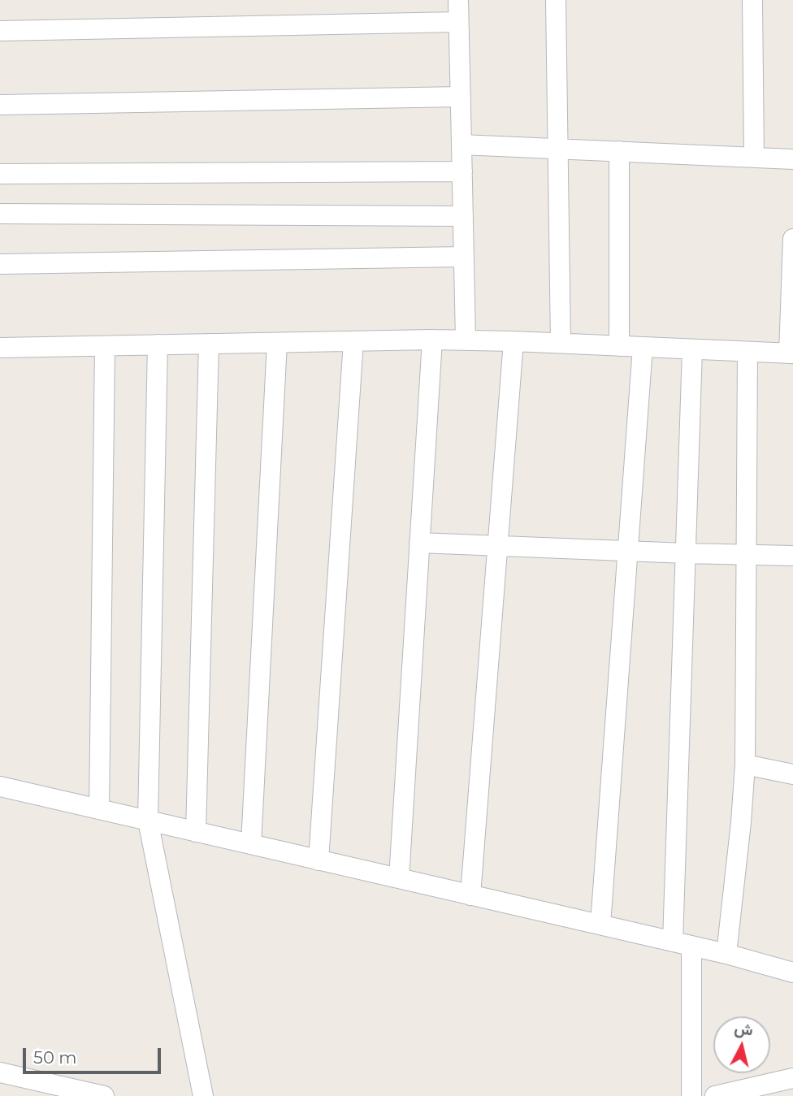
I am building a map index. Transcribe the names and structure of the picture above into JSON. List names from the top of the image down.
{
  "scale_bar": "50 m",
  "north": "top"
}
